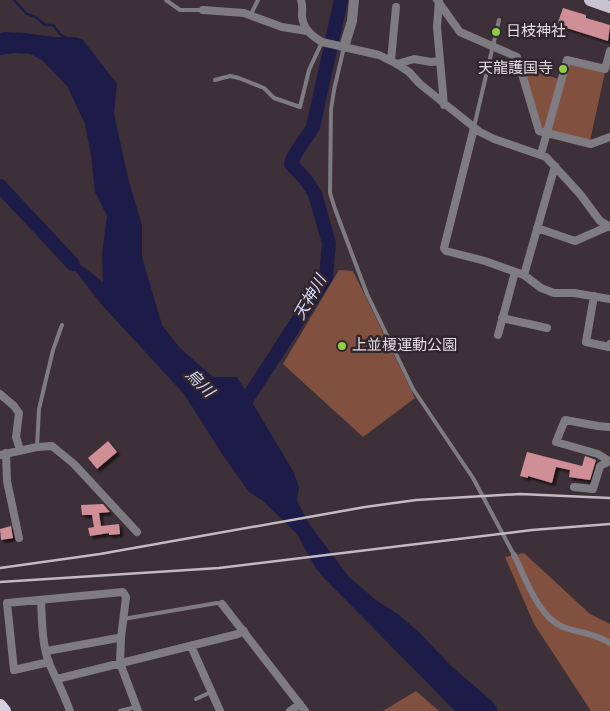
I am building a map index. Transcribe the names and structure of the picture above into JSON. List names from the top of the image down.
{
  "water": ["天神川", "烏川"],
  "places": ["日枝神社", "天龍護国寺", "上並榎運動公園"]
}
